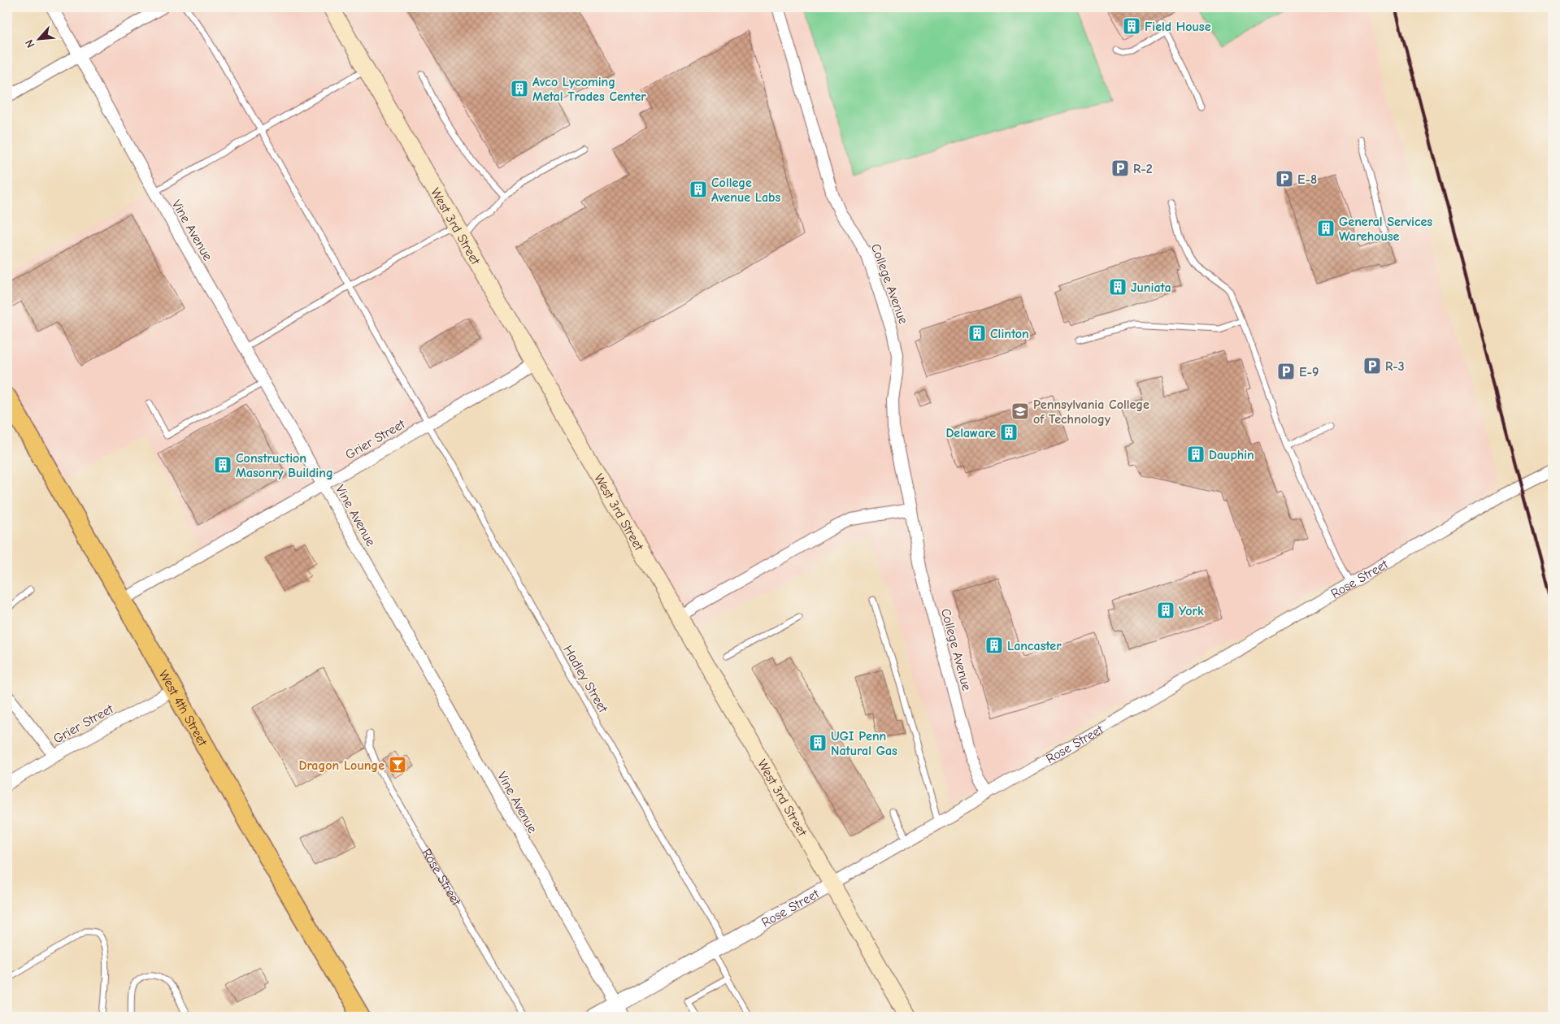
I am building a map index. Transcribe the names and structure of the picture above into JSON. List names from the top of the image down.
{
  "streets": {
    "main road": ["West 3rd Street", "West 4th Street"],
    "street": [
      "Vine Avenue",
      "College Avenue",
      "Grier Street",
      "Rose Street"
    ],
    "lane": ["Hadley Street"]
  },
  "crossings": [
    ["West 3rd Street", "Grier Street"],
    ["West 3rd Street", "Rose Street"],
    ["Vine Avenue", "Grier Street"],
    ["Vine Avenue", "Rose Street"],
    ["College Avenue", "Rose Street"],
    ["Grier Street", "Hadley Street"],
    ["Grier Street", "West 4th Street"],
    ["Rose Street", "Hadley Street"]
  ],
  "places": {
    "building": [
      "Field House",
      "Avco Lycoming Metal Trades Center",
      "College Avenue Labs",
      "General Services Warehouse",
      "Juniata",
      "Clinton",
      "Delaware",
      "Dauphin",
      "Construction Masonry Building",
      "York",
      "Lancaster",
      "UGI Penn Natural Gas"
    ],
    "parking": [
      "R-2",
      "E-8",
      "R-3",
      "E-9"
    ],
    "school or university": ["Pennsylvania College of Technology"],
    "bar": ["Dragon Lounge"]
  },
  "north": "bottom left"
}
